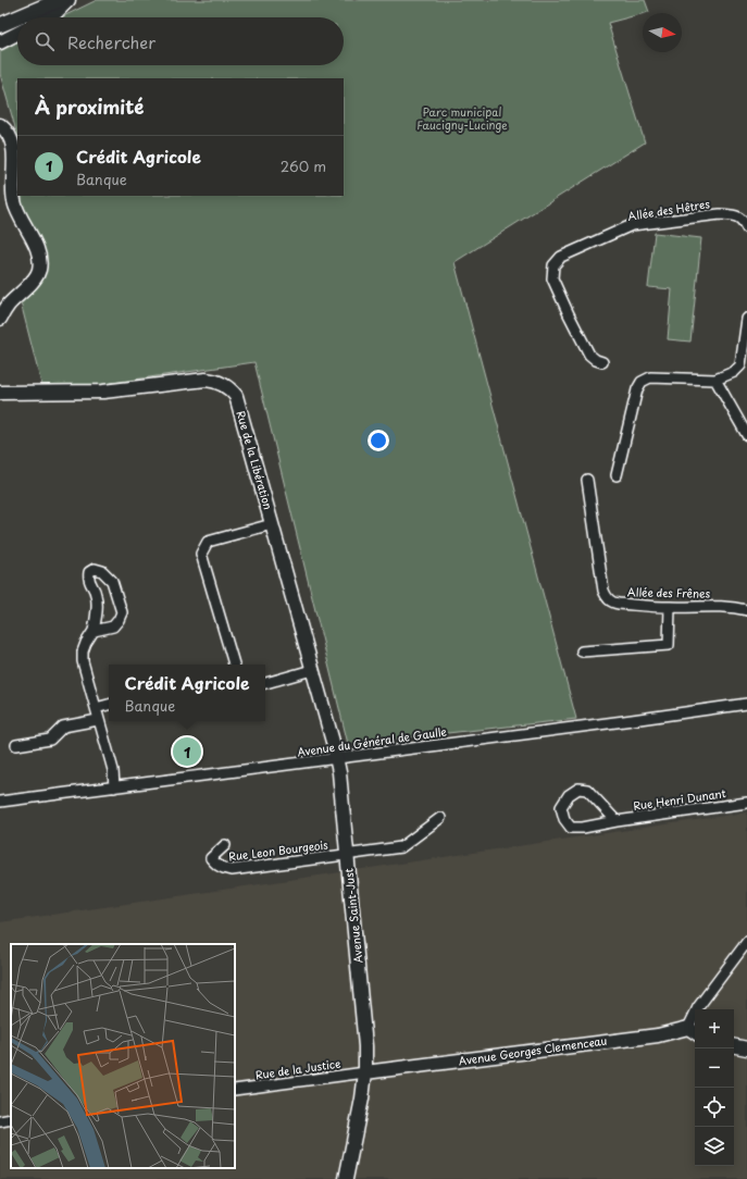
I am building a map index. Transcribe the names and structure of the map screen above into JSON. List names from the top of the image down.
{
  "streets": {
    "street": [
      "Allée des Hêtres",
      "Rue de la Libération",
      "Allée des Frênes",
      "Avenue du Général de Gaulle",
      "Rue Henri Dunant",
      "Rue Leon Bourgeois",
      "Avenue Saint-Just",
      "Avenue Georges Clemenceau",
      "Rue de la Justice"
    ]
  },
  "crossings": [
    ["Rue de la Libération", "Avenue du Général de Gaulle"],
    ["Rue de la Libération", "Avenue Saint-Just"],
    ["Avenue du Général de Gaulle", "Avenue Saint-Just"],
    ["Rue Leon Bourgeois", "Avenue Saint-Just"],
    ["Avenue Saint-Just", "Avenue Georges Clemenceau"],
    ["Avenue Saint-Just", "Rue de la Justice"],
    ["Avenue Georges Clemenceau", "Rue de la Justice"]
  ],
  "parks": ["Parc municipal Faucigny-Lucinge"],
  "north": "right",
  "page": {
    "search": "Rechercher",
    "heading": "À proximité",
    "list": [
      {
        "mark": "1",
        "name": "Crédit Agricole",
        "note": "Banque",
        "value": "260 m"
      }
    ],
    "popup": ["Crédit Agricole", "Banque"],
    "pins": "1",
    "map_buttons": ["+", "−"]
  }
}
